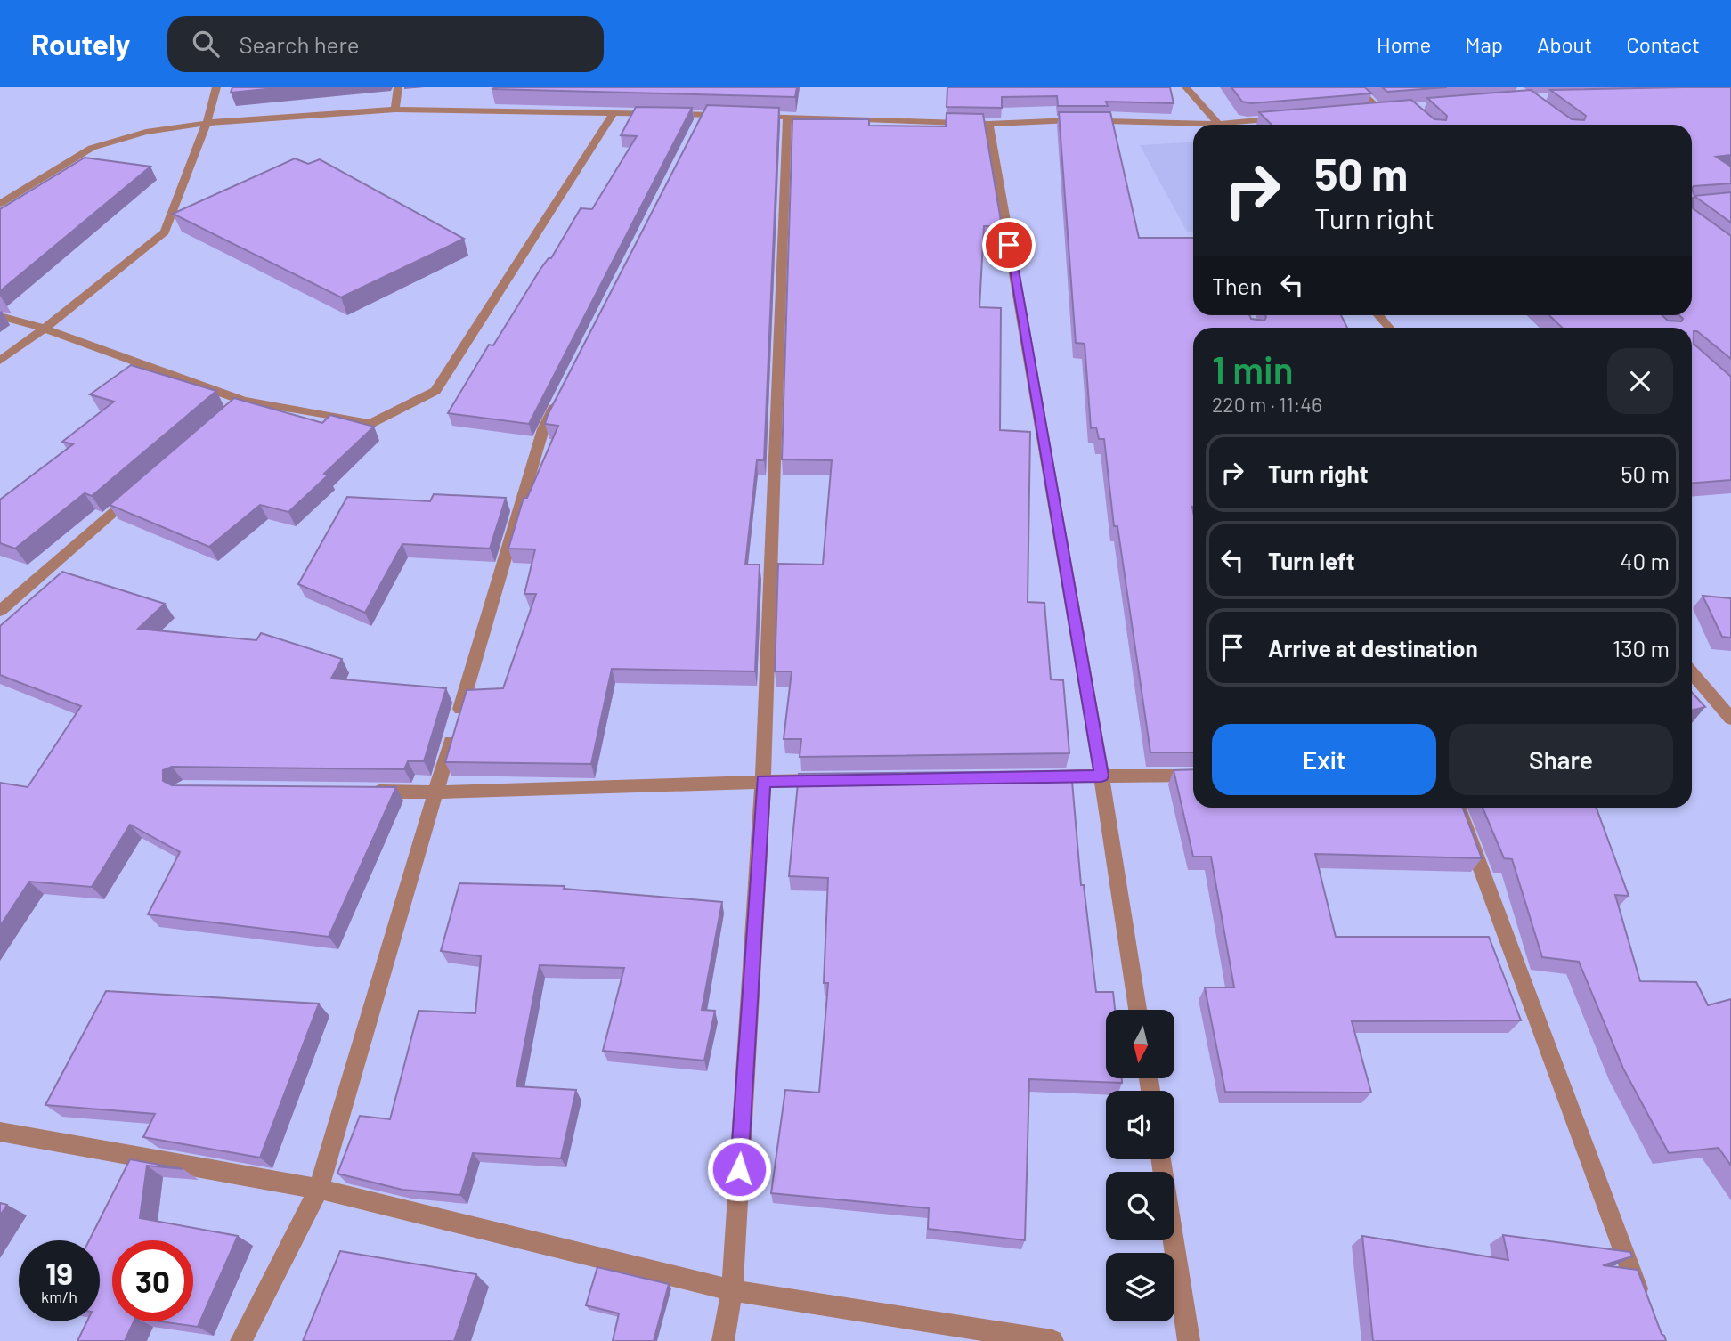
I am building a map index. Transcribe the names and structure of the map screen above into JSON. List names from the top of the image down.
{
  "north": "bottom",
  "page": {
    "header": "Routely",
    "search": "Search here",
    "nav": [
      "Home",
      "Map",
      "About",
      "Contact"
    ],
    "turn": ["50 m", "Turn right"],
    "then": "Then",
    "heading": ["1 min", "220 m · 11:46"],
    "list": [
      {
        "name": "Turn right",
        "value": "50 m"
      },
      {
        "name": "Turn left",
        "value": "40 m"
      },
      {
        "name": "Arrive at destination",
        "value": "130 m"
      }
    ],
    "buttons": ["Exit", "Share"],
    "speed": "19 km/h",
    "limit": "30"
  }
}
